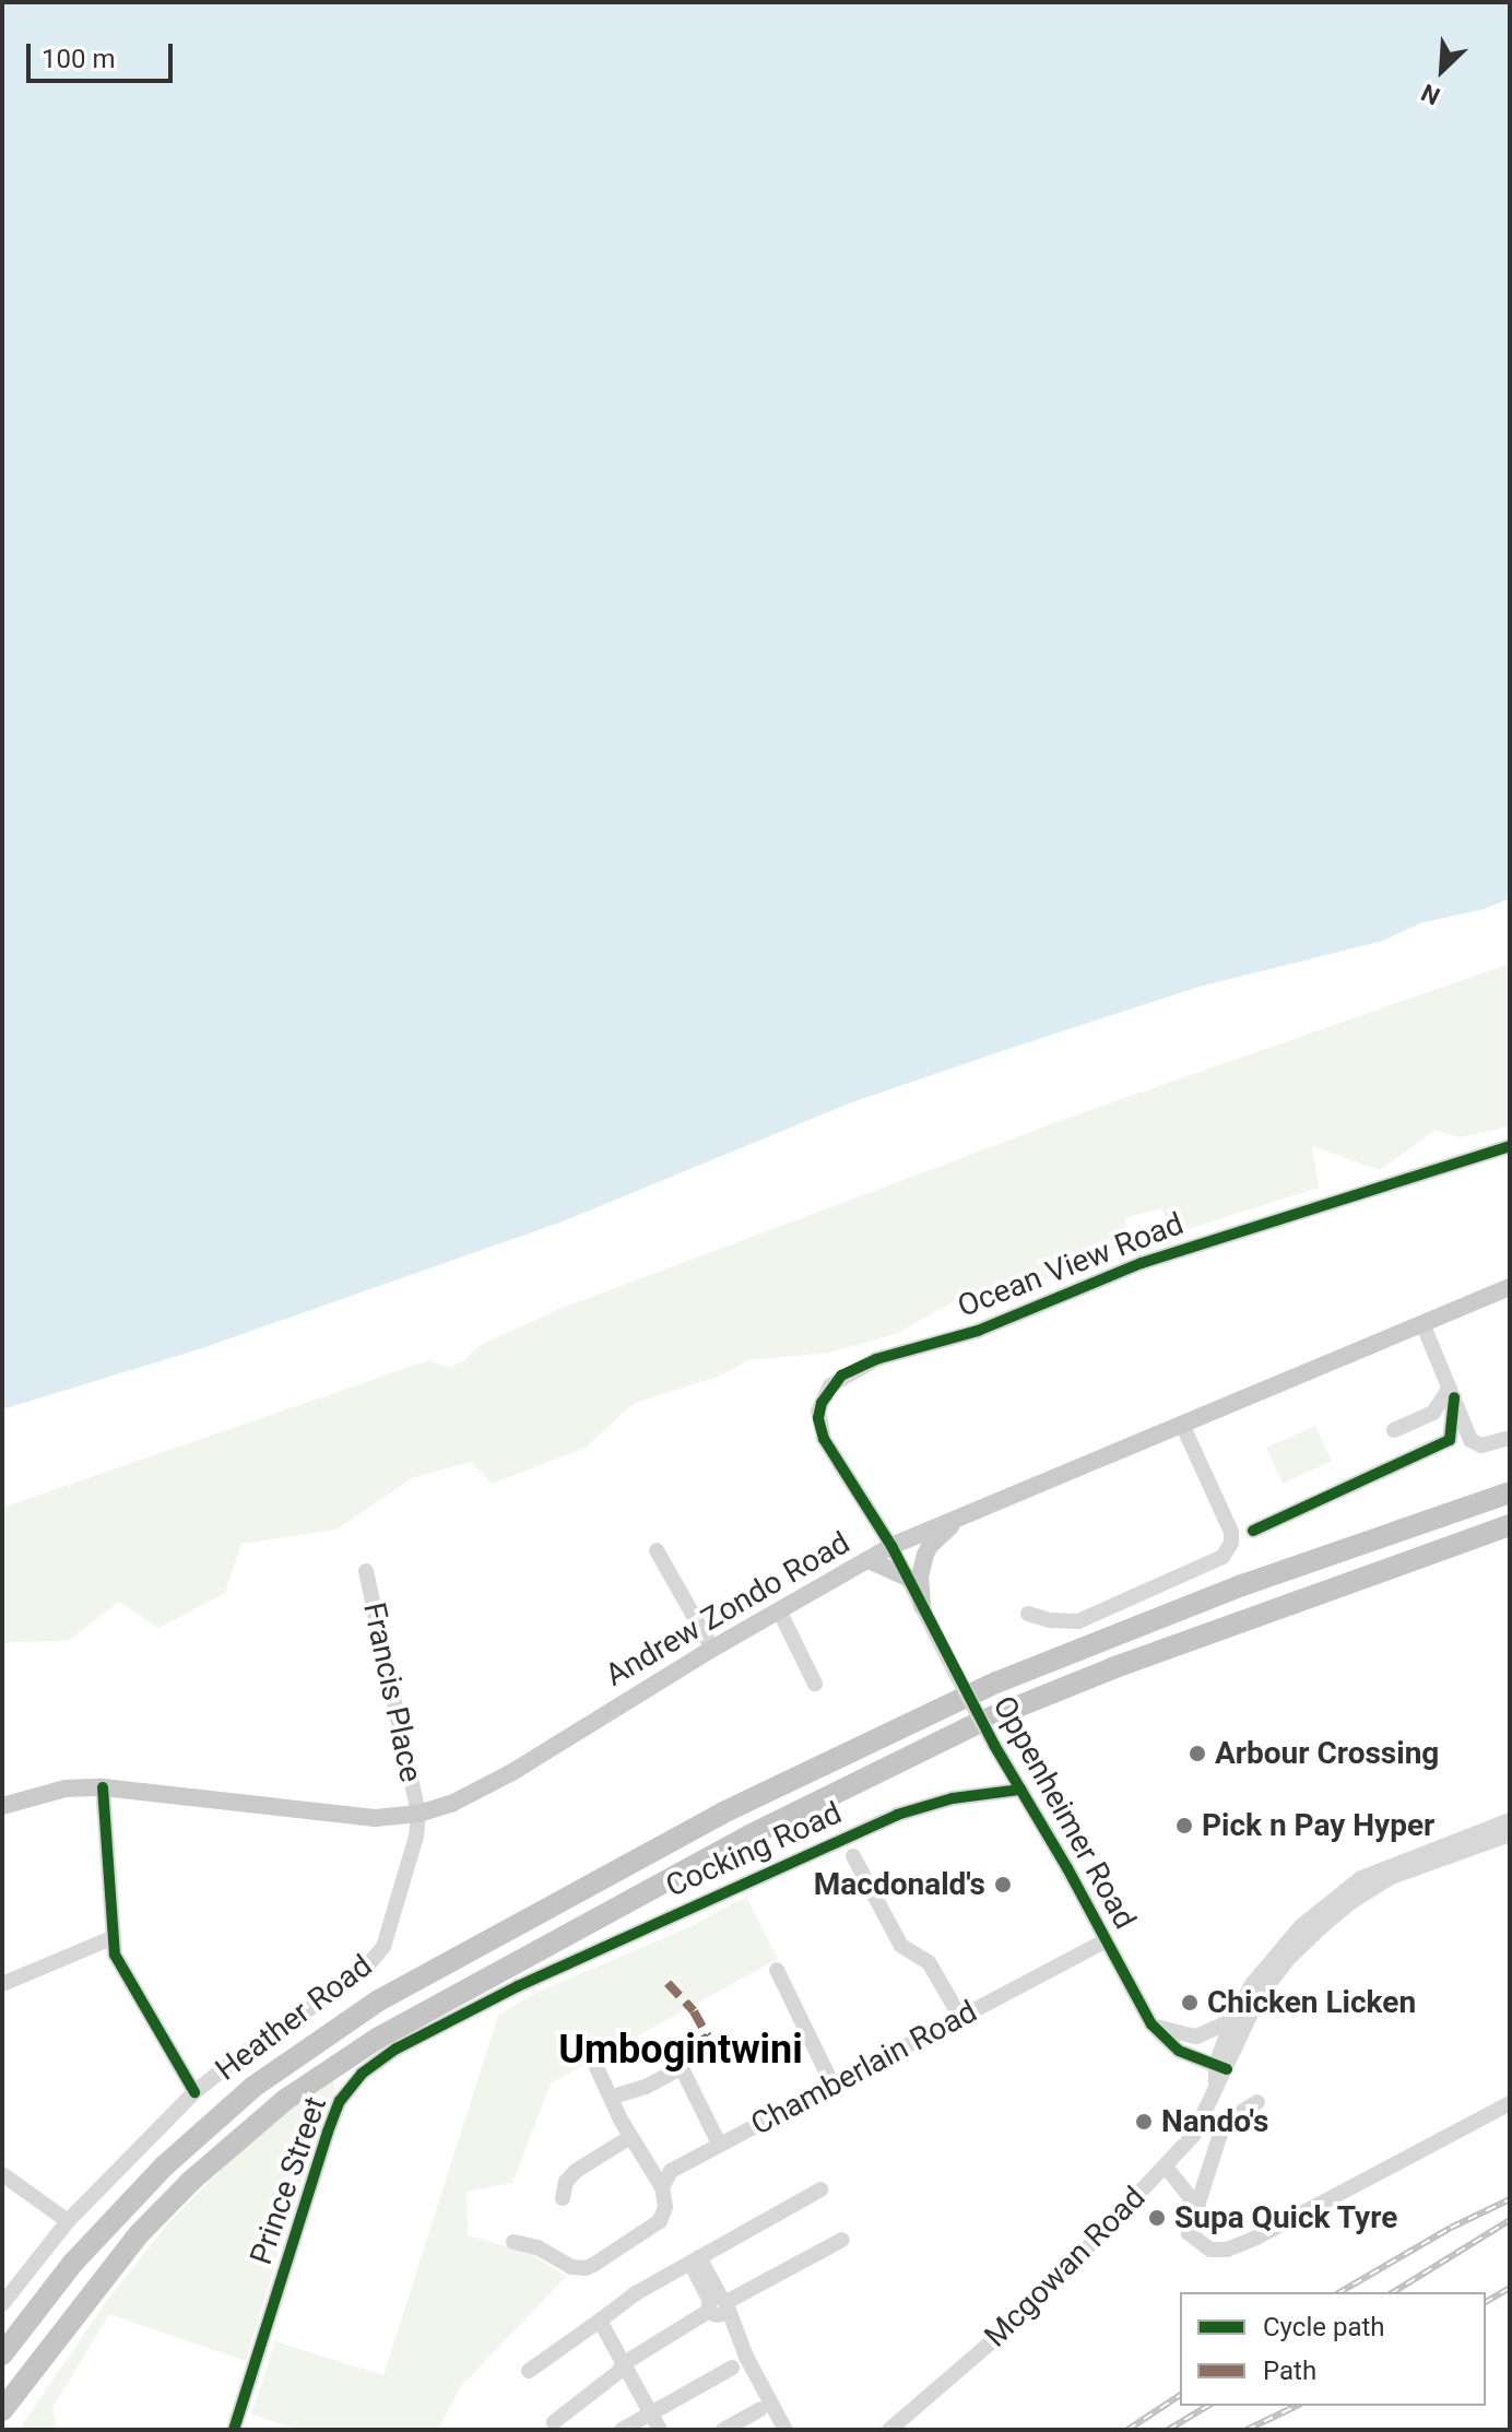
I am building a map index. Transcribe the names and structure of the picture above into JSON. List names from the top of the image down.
{
  "streets": {
    "main road": ["Andrew Zondo Road"],
    "street": [
      "Ocean View Road",
      "Francis Place",
      "Oppenheimer Road",
      "Cocking Road",
      "Heather Road",
      "Chamberlain Road",
      "Prince Street",
      "Mcgowan Road"
    ]
  },
  "crossings": [
    ["Ocean View Road", "Andrew Zondo Road"],
    ["Ocean View Road", "Oppenheimer Road"],
    ["Andrew Zondo Road", "Francis Place"],
    ["Andrew Zondo Road", "Oppenheimer Road"],
    ["Andrew Zondo Road", "Heather Road"],
    ["Francis Place", "Heather Road"],
    ["Oppenheimer Road", "Cocking Road"],
    ["Oppenheimer Road", "Chamberlain Road"],
    ["Oppenheimer Road", "Mcgowan Road"],
    ["Cocking Road", "Prince Street"]
  ],
  "districts": ["Umbogintwini"],
  "places": [
    "Arbour Crossing",
    "Pick n Pay Hyper",
    "Macdonald's",
    "Chicken Licken",
    "Nando's",
    "Supa Quick Tyre"
  ],
  "legend": ["Cycle path", "Path"],
  "scale_bar": "100 m",
  "north": "bottom left"
}
